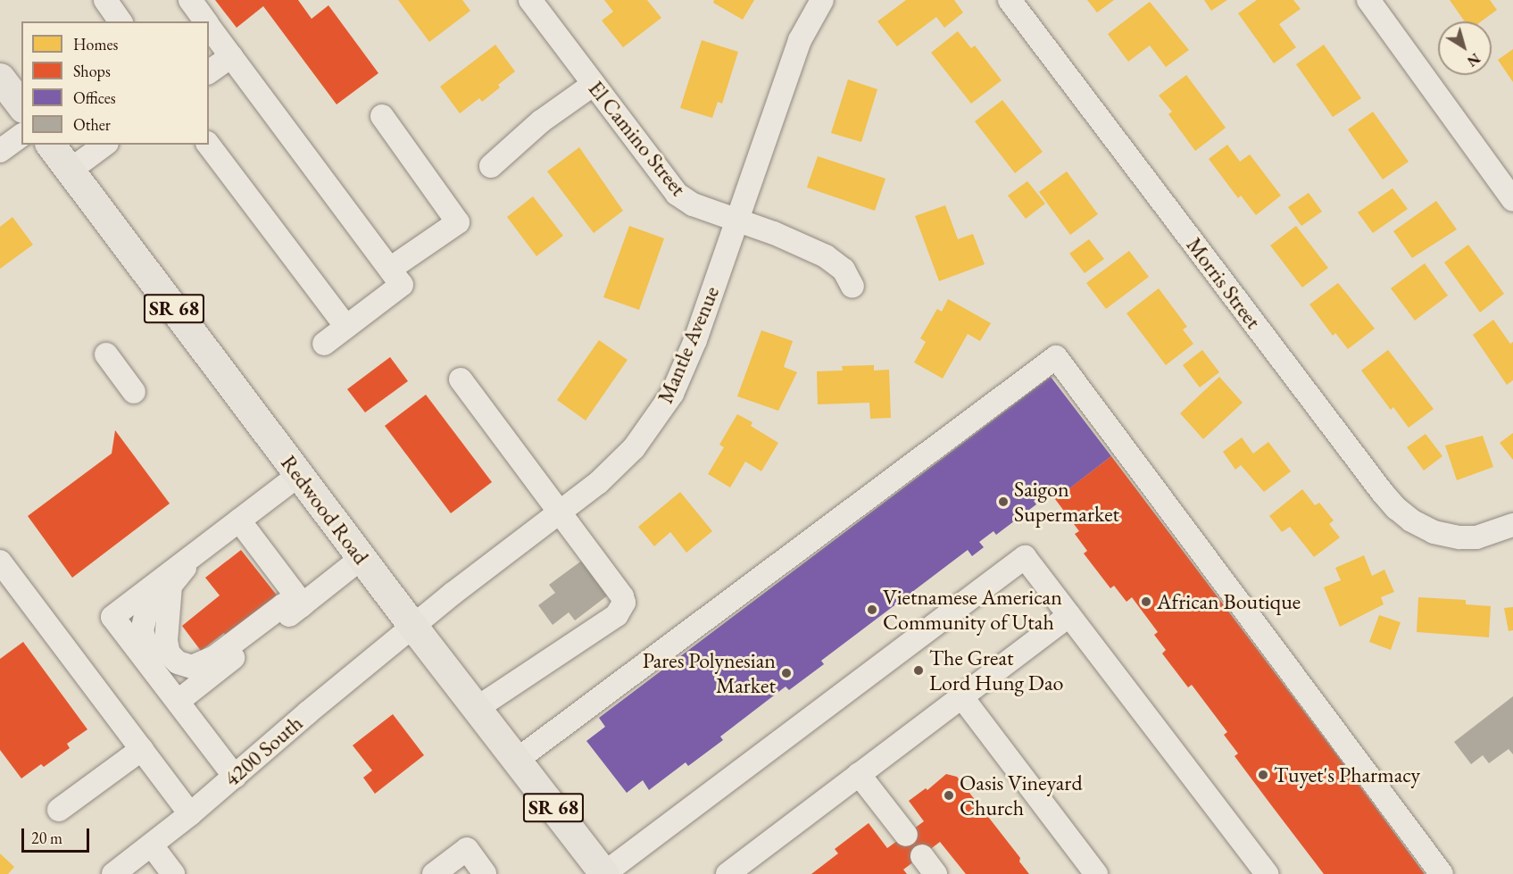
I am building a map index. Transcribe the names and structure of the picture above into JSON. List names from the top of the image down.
{
  "streets": {
    "main road": ["SR 68", "Redwood Road"],
    "street": [
      "El Camino Street",
      "Morris Street",
      "Mantle Avenue",
      "4200 South"
    ]
  },
  "crossings": [
    ["El Camino Street", "Mantle Avenue"],
    ["Mantle Avenue", "Redwood Road"],
    ["Mantle Avenue", "4200 South"],
    ["Redwood Road", "4200 South"]
  ],
  "places": [
    "Saigon Supermarket",
    "African Boutique",
    "Vietnamese American Community of Utah",
    "The Great Lord Hung Dao",
    "Pares Polynesian Market",
    "Tuyet's Pharmacy",
    "Oasis Vineyard Church"
  ],
  "legend": [
    "Homes",
    "Shops",
    "Offices",
    "Other"
  ],
  "scale_bar": "20 m",
  "north": "bottom right"
}
